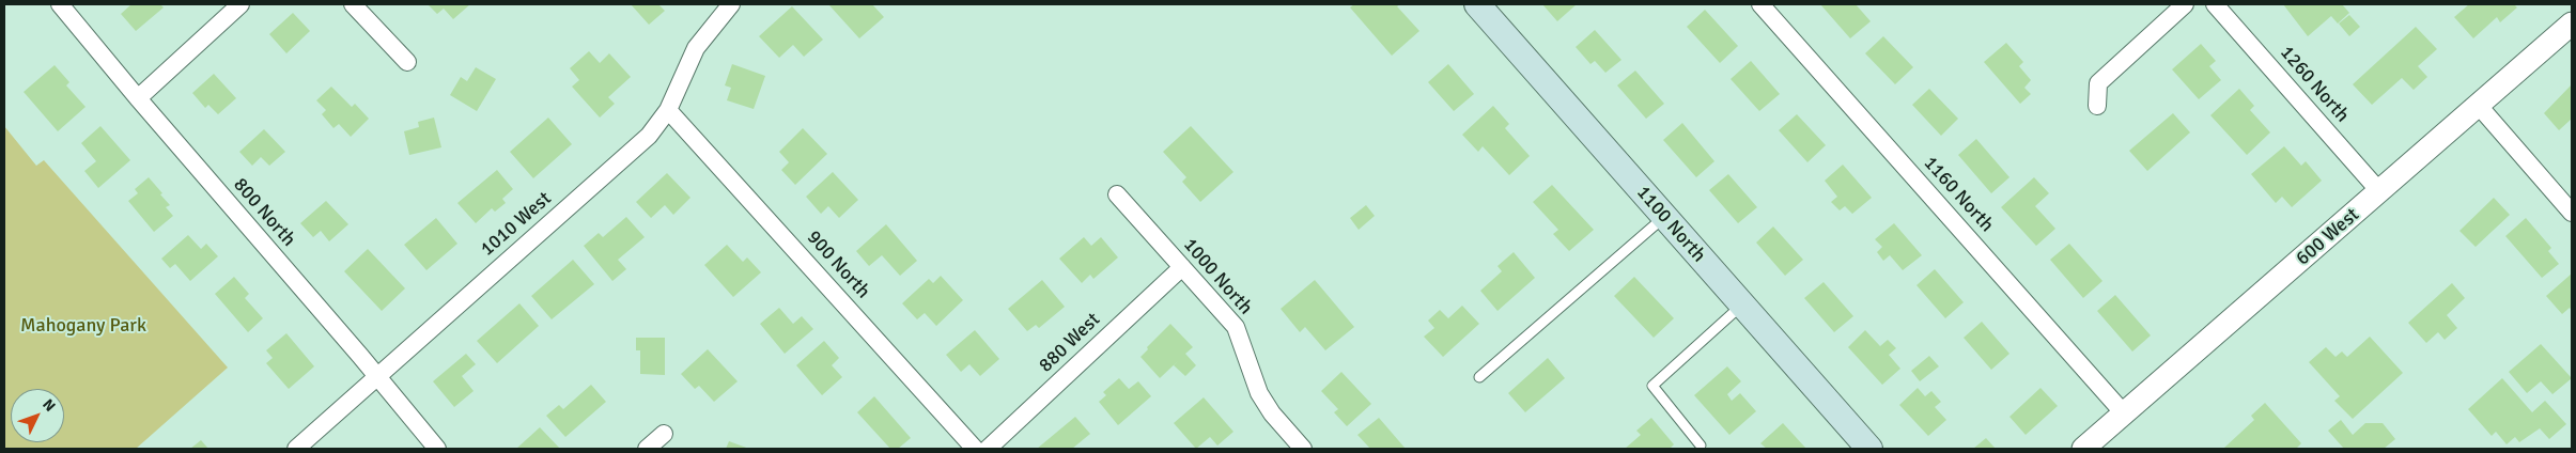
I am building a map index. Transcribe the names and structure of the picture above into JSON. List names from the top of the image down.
{
  "streets": {
    "main road": ["1100 North"],
    "street": [
      "1260 North",
      "1160 North",
      "800 North",
      "1010 West",
      "600 West",
      "900 North",
      "1000 North",
      "880 West"
    ]
  },
  "crossings": [
    ["1260 North", "600 West"],
    ["1160 North", "600 West"],
    ["800 North", "1010 West"],
    ["1010 West", "900 North"],
    ["1000 North", "880 West"]
  ],
  "parks": ["Mahogany Park"],
  "north": "top right"
}
